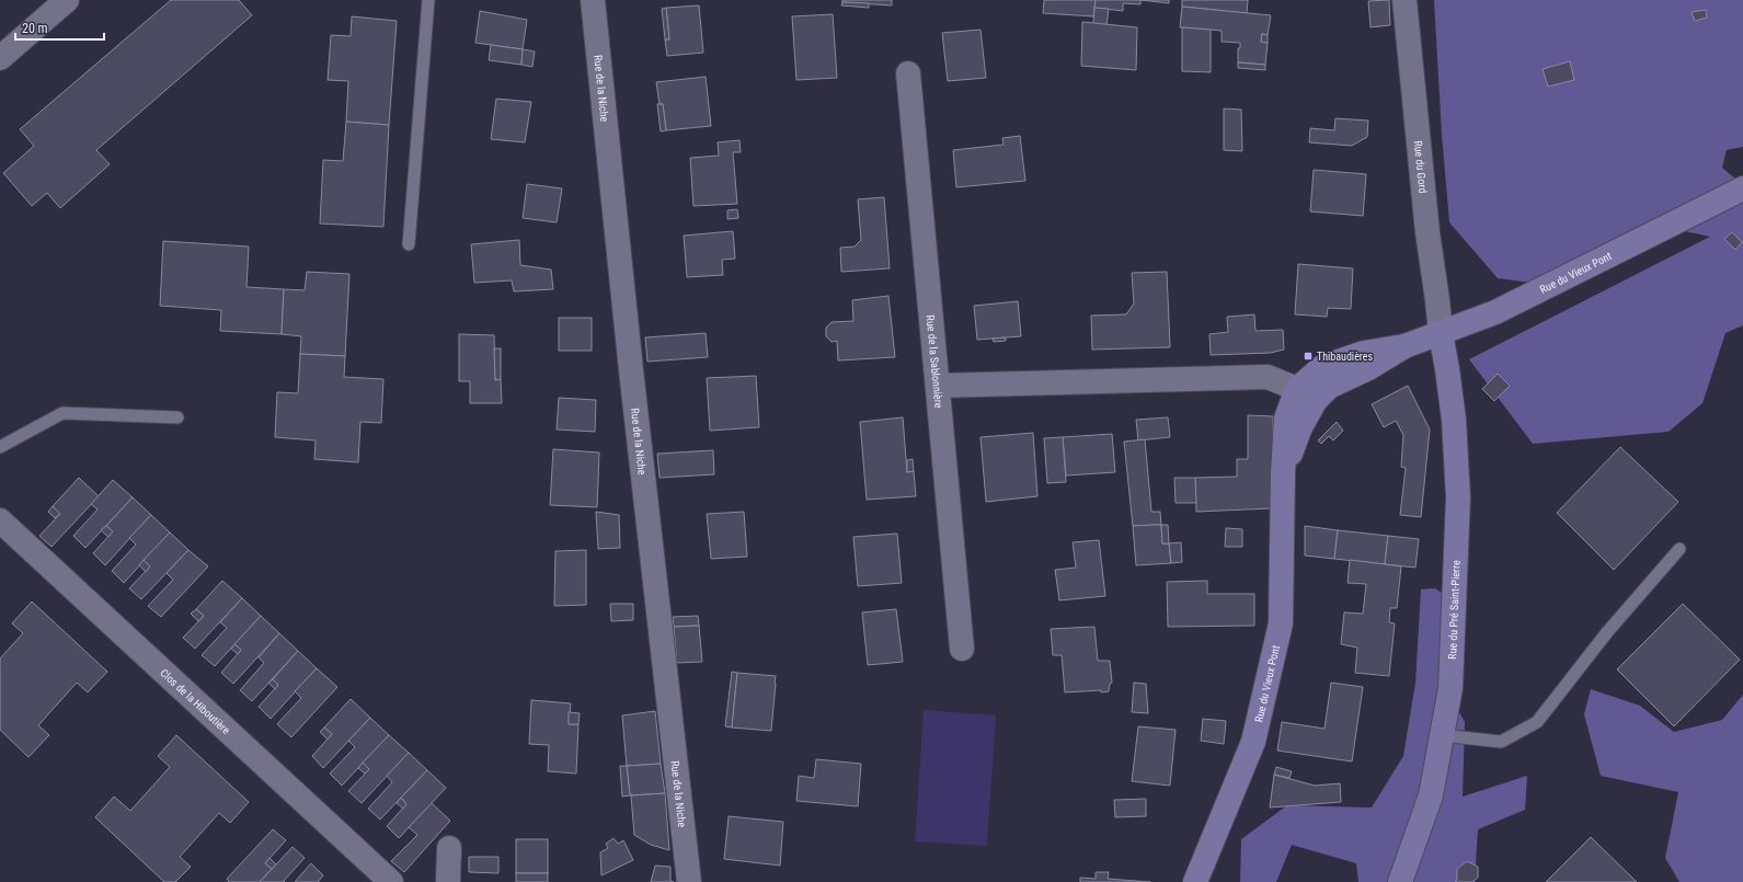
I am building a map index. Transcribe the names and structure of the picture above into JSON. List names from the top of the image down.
{
  "streets": {
    "street": [
      "Rue de la Niche",
      "Rue du Gord",
      "Rue du Vieux Pont",
      "Rue de la Sablonnière",
      "Rue du Pré Saint-Pierre",
      "Clos de la Hiboutière"
    ]
  },
  "crossings": [
    ["Rue du Gord", "Rue du Vieux Pont"],
    ["Rue du Gord", "Rue du Pré Saint-Pierre"],
    ["Rue du Vieux Pont", "Rue du Pré Saint-Pierre"]
  ],
  "places": {
    "transit": ["Thibaudières"]
  },
  "scale_bar": "20 m"
}
